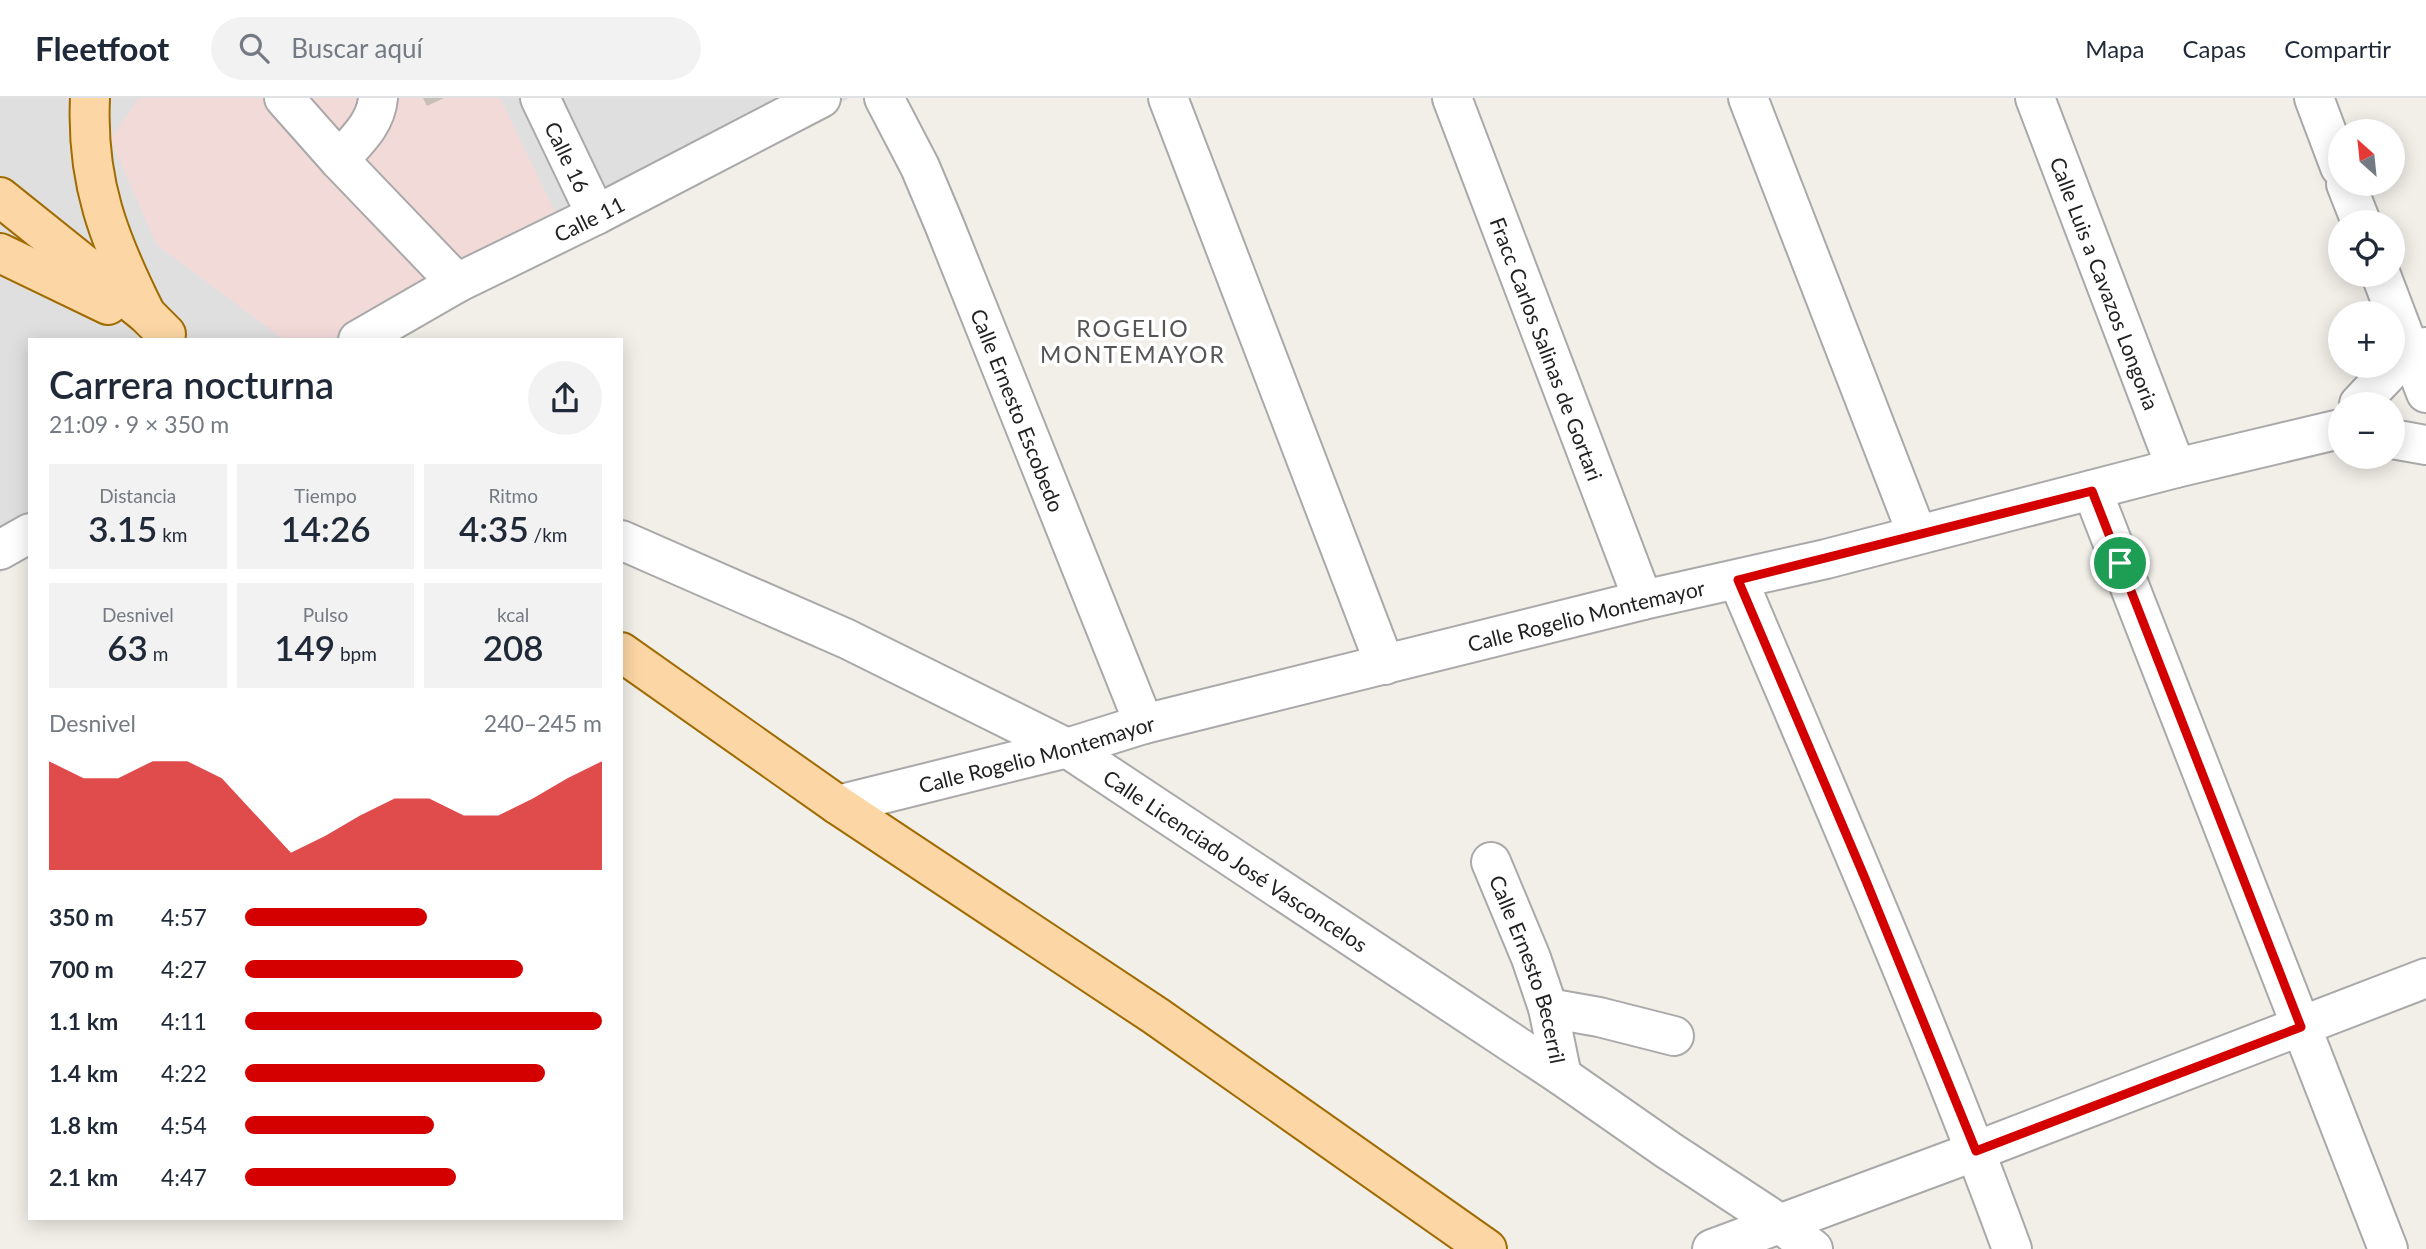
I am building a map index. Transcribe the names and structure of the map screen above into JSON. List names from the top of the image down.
{
  "streets": {
    "street": [
      "Calle 16",
      "Calle 11",
      "Calle Luis a Cavazos Longoria",
      "Fracc Carlos Salinas de Gortari",
      "Calle Ernesto Escobedo",
      "Calle Rogelio Montemayor",
      "Calle Licenciado José Vasconcelos",
      "Calle Ernesto Becerril"
    ]
  },
  "crossings": [
    ["Calle 16", "Calle 11"],
    ["Calle Luis a Cavazos Longoria", "Calle Rogelio Montemayor"],
    ["Fracc Carlos Salinas de Gortari", "Calle Rogelio Montemayor"],
    ["Calle Ernesto Escobedo", "Calle Rogelio Montemayor"],
    ["Calle Rogelio Montemayor", "Calle Licenciado José Vasconcelos"],
    ["Calle Licenciado José Vasconcelos", "Calle Ernesto Becerril"]
  ],
  "districts": ["ROGELIO MONTEMAYOR"],
  "north": "top left",
  "page": {
    "header": "Fleetfoot",
    "search": "Buscar aquí",
    "nav": ["Mapa", "Capas", "Compartir"],
    "map_buttons": ["+", "−"],
    "heading": ["Carrera nocturna", "21:09 · 9 × 350 m"],
    "stats": [
      ["Distancia", "3.15 km"],
      ["Tiempo", "14:26"],
      ["Ritmo", "4:35 /km"],
      ["Desnivel", "63 m"],
      ["Pulso", "149 bpm"],
      ["kcal", "208"]
    ],
    "chart": ["Desnivel", "240–245 m"],
    "list": [
      {
        "name": "350 m",
        "note": "4:57"
      },
      {
        "name": "700 m",
        "note": "4:27"
      },
      {
        "name": "1.1 km",
        "note": "4:11"
      },
      {
        "name": "1.4 km",
        "note": "4:22"
      },
      {
        "name": "1.8 km",
        "note": "4:54"
      },
      {
        "name": "2.1 km",
        "note": "4:47"
      }
    ]
  }
}
